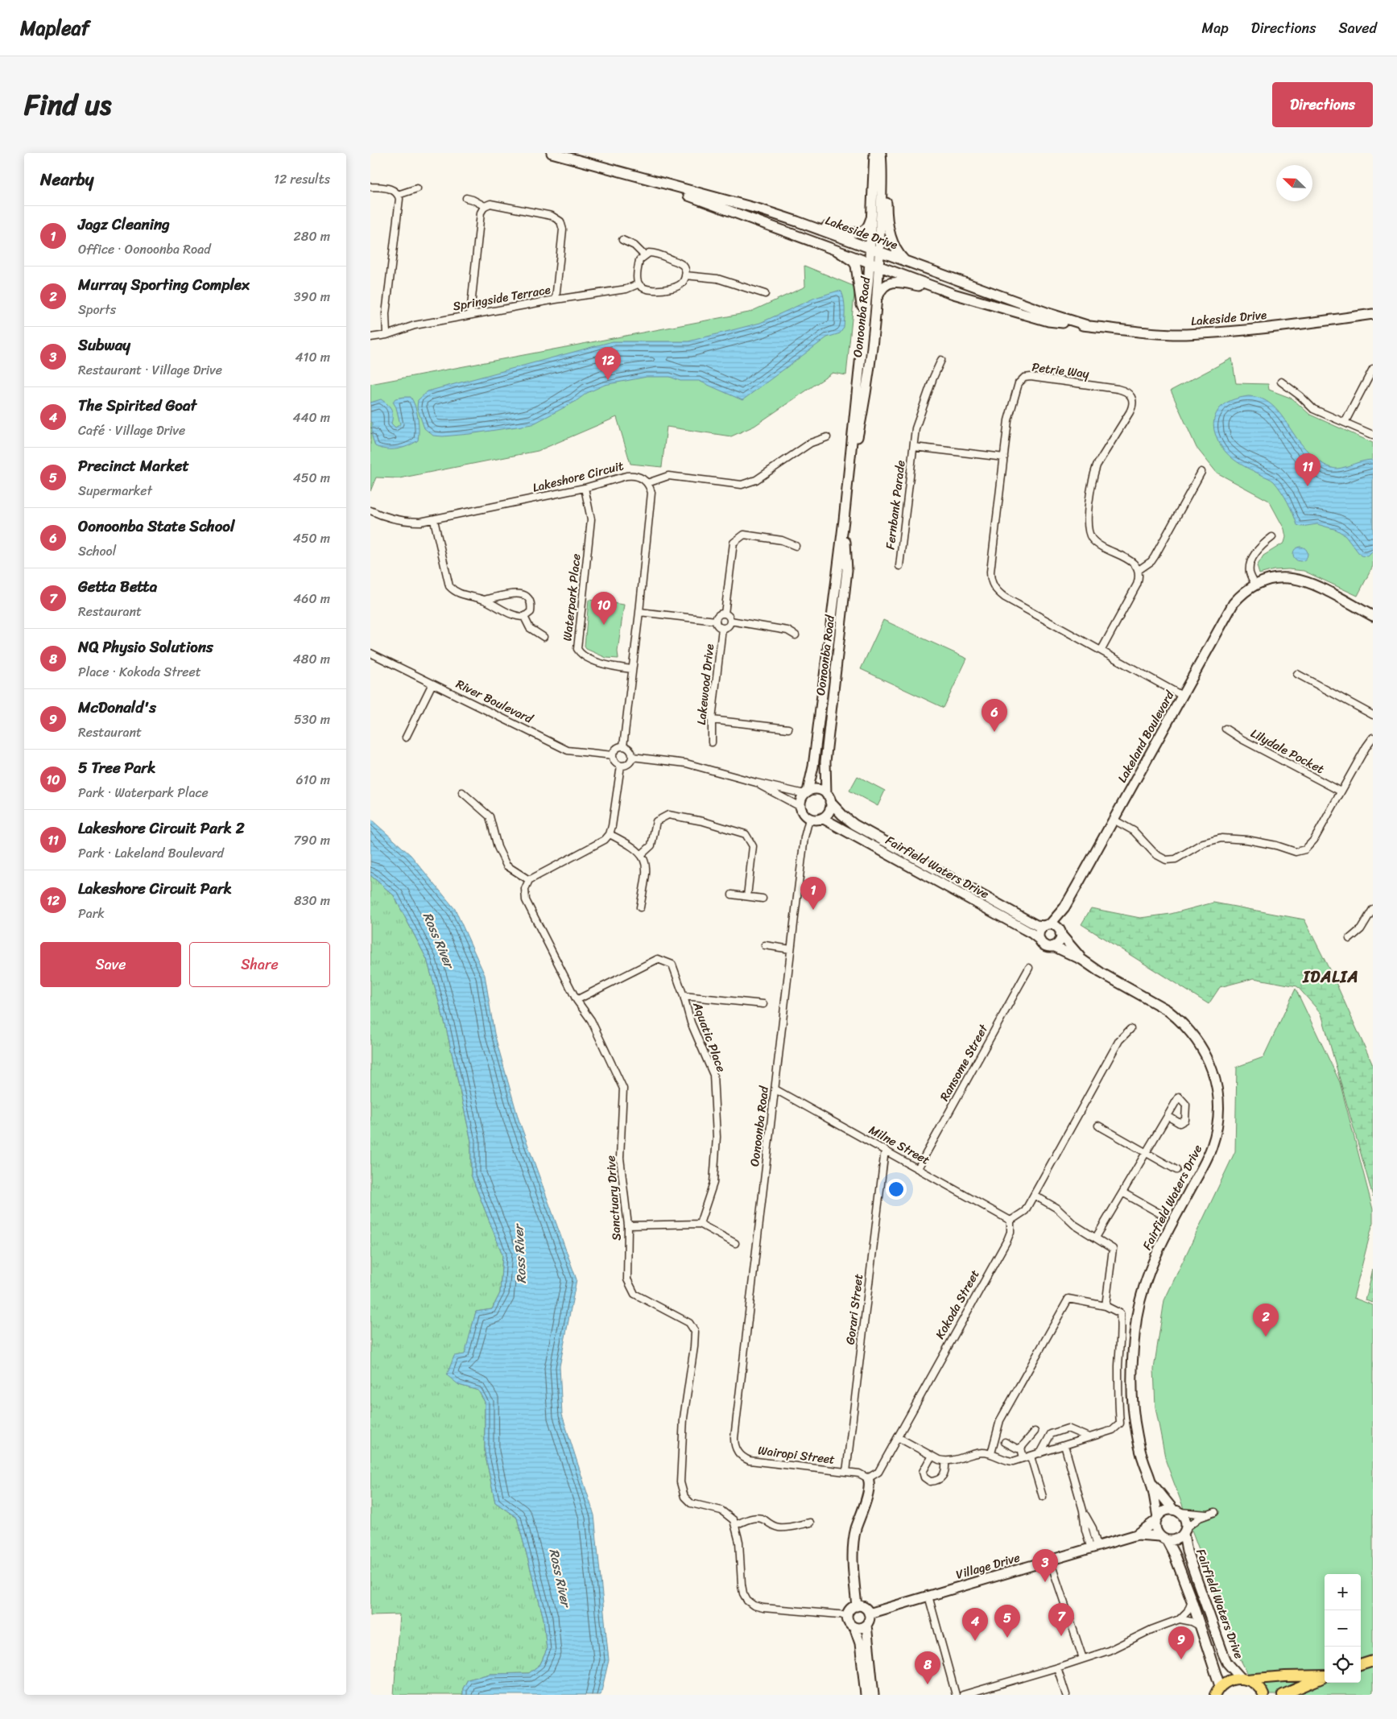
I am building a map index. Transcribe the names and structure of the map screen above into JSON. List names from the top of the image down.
{
  "streets": {
    "street": [
      "Lakeside Drive",
      "Springside Terrace",
      "Oonoonba Road",
      "Petrie Way",
      "Lakeshore Circuit",
      "Fernbank Parade",
      "Waterpark Place",
      "Lakewood Drive",
      "River Boulevard",
      "Lakeland Boulevard",
      "Lilydale Pocket",
      "Fairfield Waters Drive",
      "Aquatic Place",
      "Ransome Street",
      "Milne Street",
      "Sanctuary Drive",
      "Kokoda Street",
      "Gorari Street",
      "Wairopi Street",
      "Village Drive"
    ]
  },
  "crossings": [
    ["Lakeside Drive", "Oonoonba Road"],
    ["Oonoonba Road", "Fairfield Waters Drive"],
    ["Oonoonba Road", "Milne Street"],
    ["Oonoonba Road", "Wairopi Street"],
    ["Petrie Way", "Fernbank Parade"],
    ["Petrie Way", "Lakeland Boulevard"],
    ["Lakeshore Circuit", "Waterpark Place"],
    ["Lakeland Boulevard", "Fairfield Waters Drive"],
    ["Fairfield Waters Drive", "Village Drive"],
    ["Aquatic Place", "Sanctuary Drive"],
    ["Ransome Street", "Milne Street"],
    ["Milne Street", "Kokoda Street"],
    ["Milne Street", "Gorari Street"],
    ["Kokoda Street", "Wairopi Street"],
    ["Gorari Street", "Wairopi Street"]
  ],
  "districts": ["IDALIA"],
  "water": ["Ross River"],
  "north": "top left",
  "page": {
    "header": "Mapleaf",
    "nav": ["Map", "Directions", "Saved"],
    "title": "Find us",
    "buttons": [
      "Directions",
      ["Save", "Share"]
    ],
    "heading": ["Nearby", "12 results"],
    "list": [
      {
        "mark": "1",
        "name": "Jagz Cleaning",
        "note": "Office · Oonoonba Road",
        "value": "280 m"
      },
      {
        "mark": "2",
        "name": "Murray Sporting Complex",
        "note": "Sports",
        "value": "390 m"
      },
      {
        "mark": "3",
        "name": "Subway",
        "note": "Restaurant · Village Drive",
        "value": "410 m"
      },
      {
        "mark": "4",
        "name": "The Spirited Goat",
        "note": "Café · Village Drive",
        "value": "440 m"
      },
      {
        "mark": "5",
        "name": "Precinct Market",
        "note": "Supermarket",
        "value": "450 m"
      },
      {
        "mark": "6",
        "name": "Oonoonba State School",
        "note": "School",
        "value": "450 m"
      },
      {
        "mark": "7",
        "name": "Getta Betta",
        "note": "Restaurant",
        "value": "460 m"
      },
      {
        "mark": "8",
        "name": "NQ Physio Solutions",
        "note": "Place · Kokoda Street",
        "value": "480 m"
      },
      {
        "mark": "9",
        "name": "McDonald's",
        "note": "Restaurant",
        "value": "530 m"
      },
      {
        "mark": "10",
        "name": "5 Tree Park",
        "note": "Park · Waterpark Place",
        "value": "610 m"
      },
      {
        "mark": "11",
        "name": "Lakeshore Circuit Park 2",
        "note": "Park · Lakeland Boulevard",
        "value": "790 m"
      },
      {
        "mark": "12",
        "name": "Lakeshore Circuit Park",
        "note": "Park",
        "value": "830 m"
      }
    ],
    "pins": [
      "12",
      "11",
      "10",
      "6",
      "1",
      "2",
      "3",
      "7",
      "5",
      "4",
      "9",
      "8"
    ],
    "map_buttons": ["+", "−"]
  }
}
